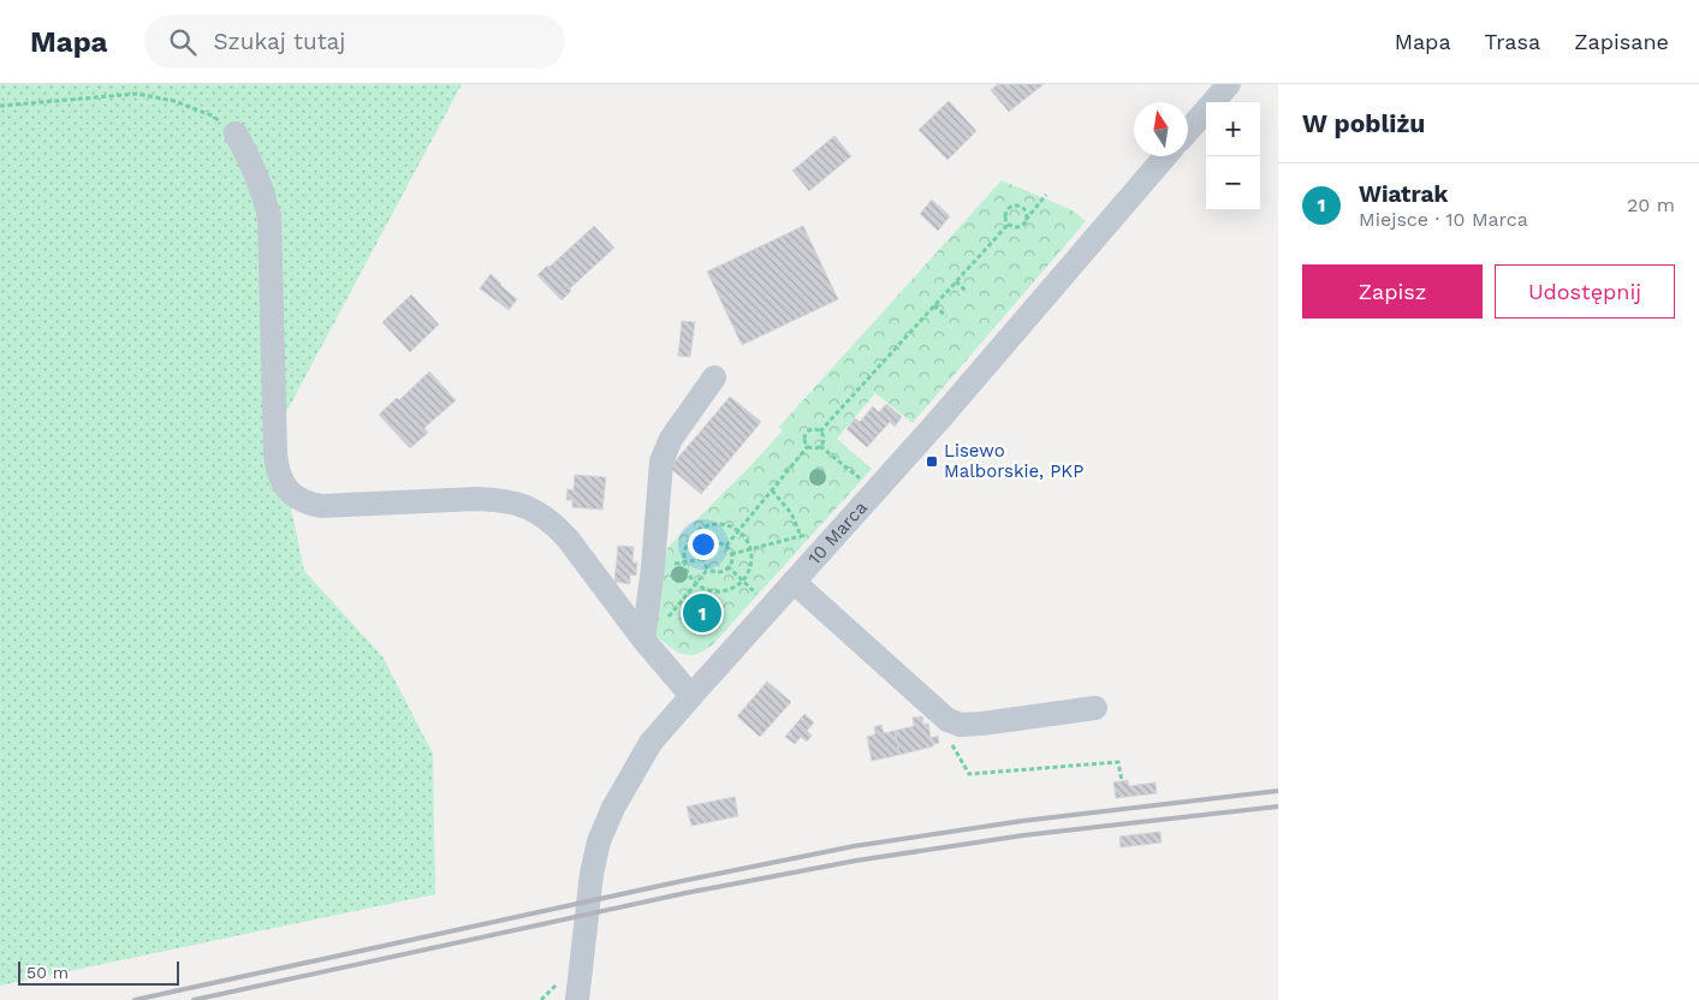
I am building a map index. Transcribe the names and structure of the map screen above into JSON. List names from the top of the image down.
{
  "streets": {
    "street": ["10 Marca"]
  },
  "places": {
    "transit": ["Lisewo Malborskie, PKP"]
  },
  "scale_bar": "50 m",
  "north": "top",
  "page": {
    "header": "Mapa",
    "search": "Szukaj tutaj",
    "nav": ["Mapa", "Trasa", "Zapisane"],
    "heading": "W pobliżu",
    "map_buttons": ["+", "−"],
    "list": [
      {
        "mark": "1",
        "name": "Wiatrak",
        "note": "Miejsce · 10 Marca",
        "value": "20 m"
      }
    ],
    "buttons": ["Zapisz", "Udostępnij"],
    "pins": "1",
    "scale": "50 m"
  }
}
